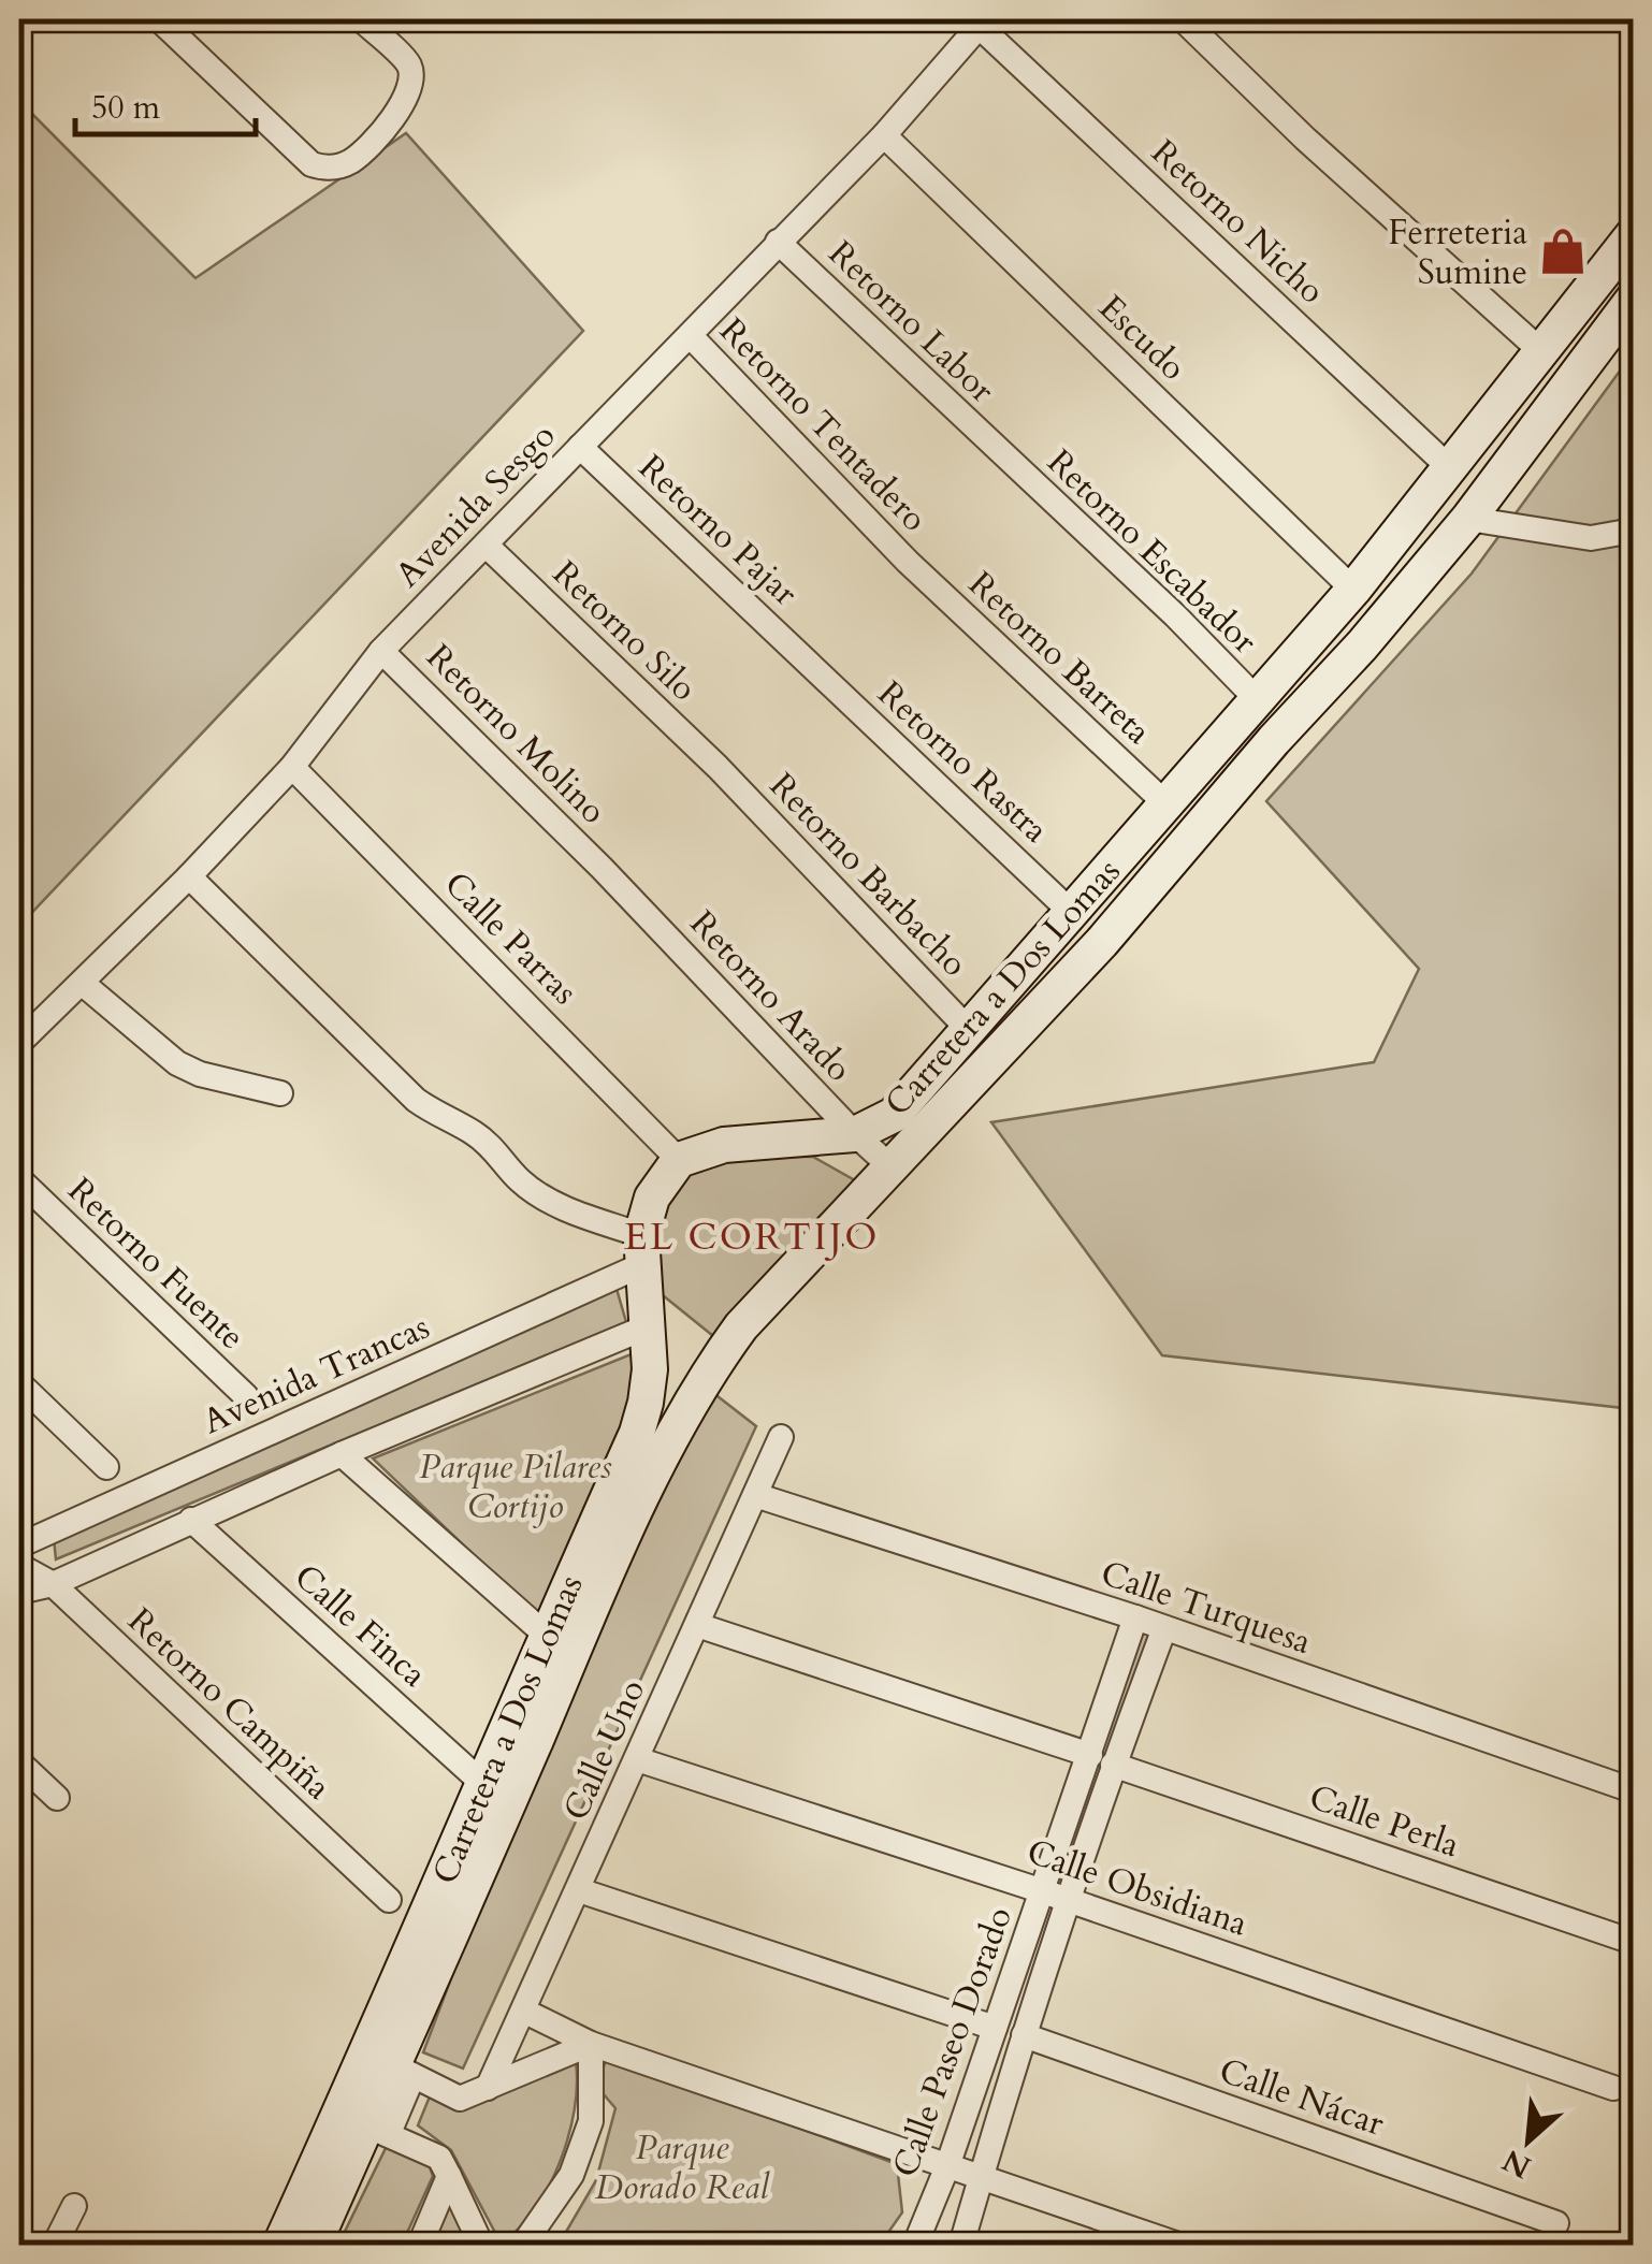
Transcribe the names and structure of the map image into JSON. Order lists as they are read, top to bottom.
{
  "streets": {
    "main road": ["Carretera a Dos Lomas"],
    "street": [
      "Retorno Nicho",
      "Retorno Labor",
      "Escudo",
      "Retorno Tentadero",
      "Avenida Sesgo",
      "Retorno Pajar",
      "Retorno Escabador",
      "Retorno Silo",
      "Retorno Barreta",
      "Retorno Molino",
      "Retorno Rastra",
      "Retorno Barbacho",
      "Calle Parras",
      "Retorno Arado",
      "Retorno Fuente",
      "Avenida Trancas",
      "Calle Turquesa",
      "Calle Finca",
      "Retorno Campiña",
      "Calle Uno",
      "Calle Perla",
      "Calle Obsidiana",
      "Calle Paseo Dorado",
      "Calle Nácar"
    ]
  },
  "crossings": [
    ["Retorno Nicho", "Avenida Sesgo"],
    ["Retorno Nicho", "Carretera a Dos Lomas"],
    ["Retorno Labor", "Avenida Sesgo"],
    ["Retorno Labor", "Retorno Escabador"],
    ["Escudo", "Avenida Sesgo"],
    ["Escudo", "Carretera a Dos Lomas"],
    ["Retorno Tentadero", "Avenida Sesgo"],
    ["Retorno Tentadero", "Retorno Barreta"],
    ["Avenida Sesgo", "Retorno Pajar"],
    ["Avenida Sesgo", "Retorno Silo"],
    ["Avenida Sesgo", "Retorno Molino"],
    ["Avenida Sesgo", "Calle Parras"],
    ["Retorno Pajar", "Retorno Rastra"],
    ["Retorno Escabador", "Carretera a Dos Lomas"],
    ["Retorno Silo", "Retorno Barbacho"],
    ["Retorno Barreta", "Carretera a Dos Lomas"],
    ["Retorno Molino", "Retorno Arado"],
    ["Retorno Rastra", "Carretera a Dos Lomas"],
    ["Retorno Barbacho", "Carretera a Dos Lomas"],
    ["Calle Parras", "Carretera a Dos Lomas"],
    ["Carretera a Dos Lomas", "Retorno Arado"],
    ["Carretera a Dos Lomas", "Avenida Trancas"],
    ["Carretera a Dos Lomas", "Calle Finca"],
    ["Calle Turquesa", "Calle Uno"],
    ["Calle Turquesa", "Calle Paseo Dorado"],
    ["Calle Uno", "Calle Perla"],
    ["Calle Uno", "Calle Obsidiana"],
    ["Calle Perla", "Calle Paseo Dorado"],
    ["Calle Obsidiana", "Calle Paseo Dorado"],
    ["Calle Paseo Dorado", "Calle Nácar"]
  ],
  "districts": ["EL CORTIJO"],
  "parks": ["Parque Pilares Cortijo", "Parque Dorado Real"],
  "places": {
    "shop": ["Ferreteria Sumine"]
  },
  "scale_bar": "50 m",
  "north": "bottom left"
}
